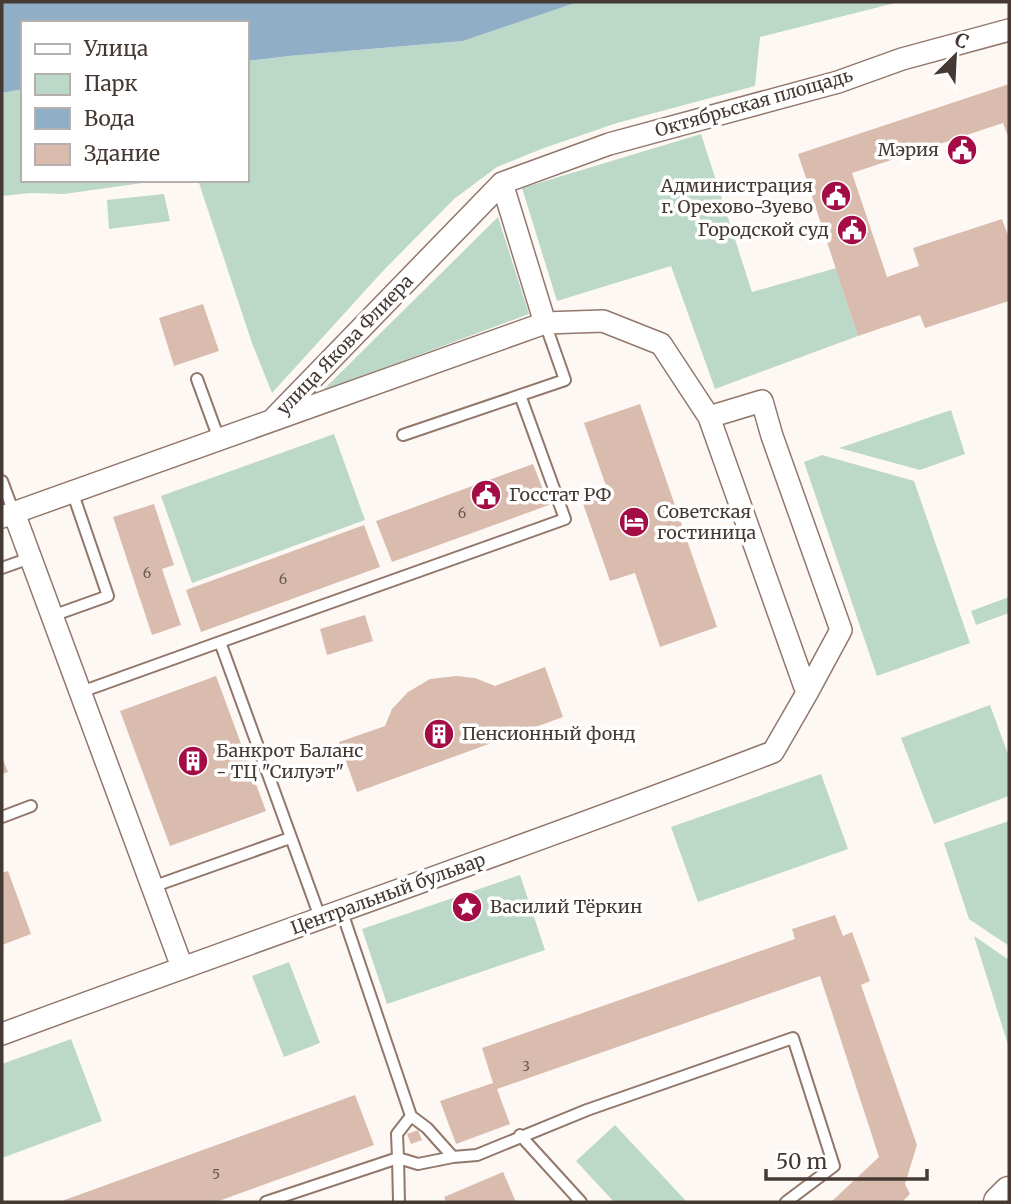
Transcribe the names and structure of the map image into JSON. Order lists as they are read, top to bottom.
{
  "streets": {
    "street": ["Октябрьская площадь", "улица Якова Флиера", "Центральный бульвар"]
  },
  "crossings": [
    ["Октябрьская площадь", "улица Якова Флиера"]
  ],
  "places": {
    "public building": [
      "Мэрия",
      "Администрация г. Орехово-Зуево",
      "Городской суд",
      "Госстат РФ"
    ],
    "hotel": ["Советская гостиница"],
    "building": ["Пенсионный фонд", "Банкрот Баланс - ТЦ \"Силуэт\""],
    "place": ["Василий Тёркин"]
  },
  "house_numbers": [
    "6",
    "6",
    "6",
    "3",
    "5"
  ],
  "legend": [
    "Улица",
    "Парк",
    "Вода",
    "Здание"
  ],
  "scale_bar": "50 m",
  "north": "top right"
}
